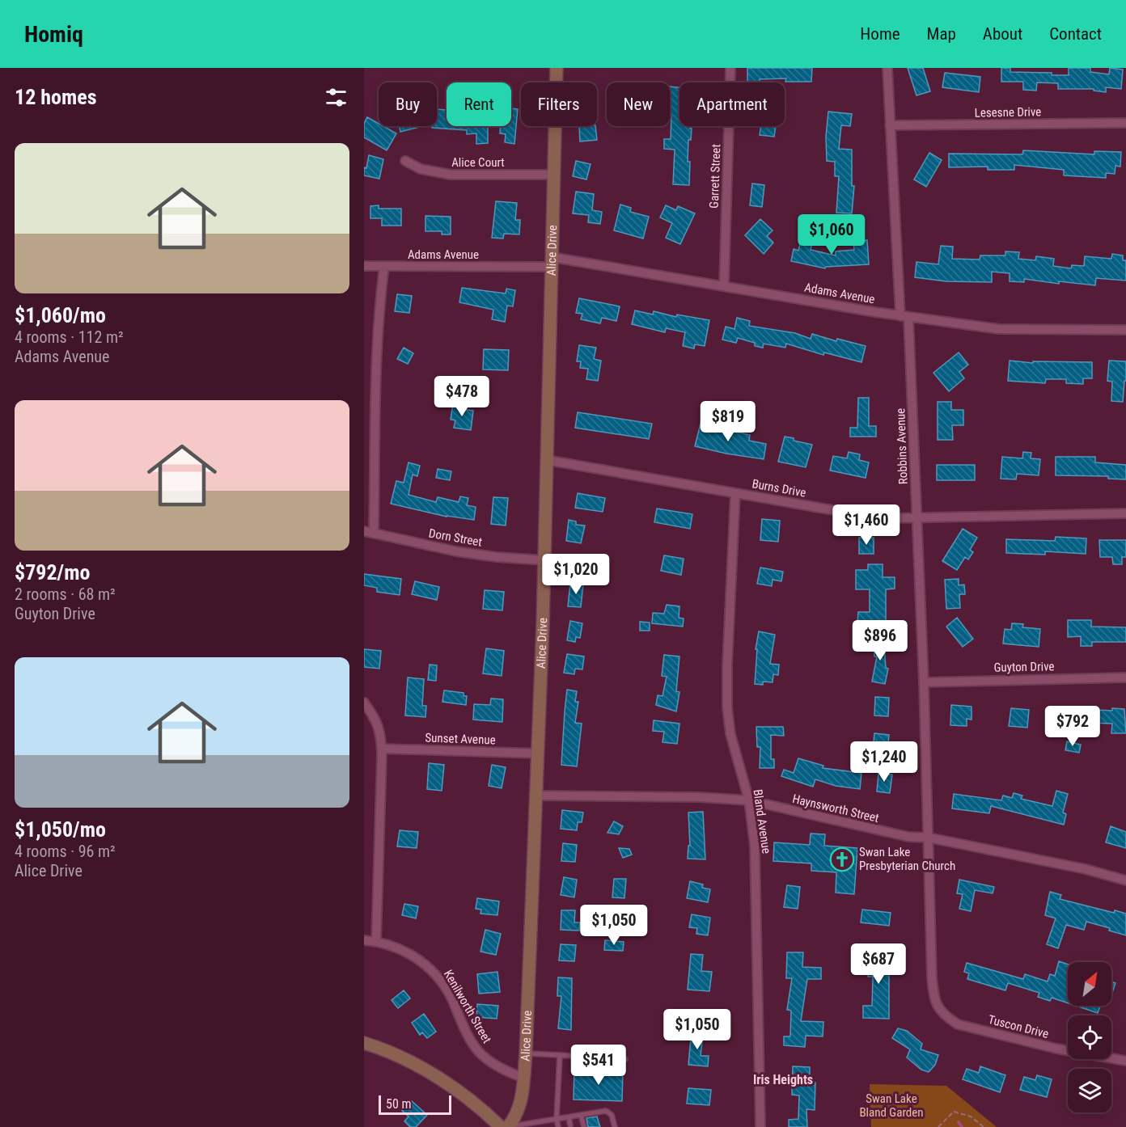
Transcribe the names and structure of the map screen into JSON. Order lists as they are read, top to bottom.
{
  "streets": {
    "main road": ["Alice Drive"],
    "street": [
      "Lesesne Drive",
      "Alice Court",
      "Garrett Street",
      "Adams Avenue",
      "Robbins Avenue",
      "Burns Drive",
      "Dorn Street",
      "Guyton Drive",
      "Sunset Avenue",
      "Haynsworth Street",
      "Bland Avenue",
      "Kenilworth Street",
      "Tuscon Drive"
    ]
  },
  "crossings": [
    ["Lesesne Drive", "Robbins Avenue"],
    ["Alice Court", "Alice Drive"],
    ["Garrett Street", "Adams Avenue"],
    ["Alice Drive", "Adams Avenue"],
    ["Alice Drive", "Burns Drive"],
    ["Alice Drive", "Dorn Street"],
    ["Alice Drive", "Sunset Avenue"],
    ["Alice Drive", "Haynsworth Street"],
    ["Alice Drive", "Kenilworth Street"],
    ["Adams Avenue", "Robbins Avenue"],
    ["Robbins Avenue", "Burns Drive"],
    ["Robbins Avenue", "Guyton Drive"],
    ["Robbins Avenue", "Haynsworth Street"],
    ["Robbins Avenue", "Tuscon Drive"],
    ["Burns Drive", "Bland Avenue"],
    ["Haynsworth Street", "Bland Avenue"]
  ],
  "districts": ["Iris Heights"],
  "parks": ["Swan Lake Bland Garden"],
  "places": {
    "church": ["Swan Lake Presbyterian Church"]
  },
  "scale_bar": "50 m",
  "north": "top right",
  "page": {
    "header": "Homiq",
    "nav": [
      "Home",
      "Map",
      "About",
      "Contact"
    ],
    "heading": "12 homes",
    "chip": [
      "Buy",
      "Rent",
      "Filters",
      "New",
      "Apartment"
    ],
    "list": [
      {
        "name": "$1,060/mo",
        "note": "4 rooms · 112 m² · Adams Avenue"
      },
      {
        "name": "$792/mo",
        "note": "2 rooms · 68 m² · Guyton Drive"
      },
      {
        "name": "$1,050/mo",
        "note": "4 rooms · 96 m² · Alice Drive"
      }
    ],
    "price": [
      "$1,060",
      "$478",
      "$819",
      "$1,460",
      "$1,020",
      "$896",
      "$792",
      "$1,240",
      "$1,050",
      "$687",
      "$1,050",
      "$541"
    ],
    "scale": "50 m"
  }
}
